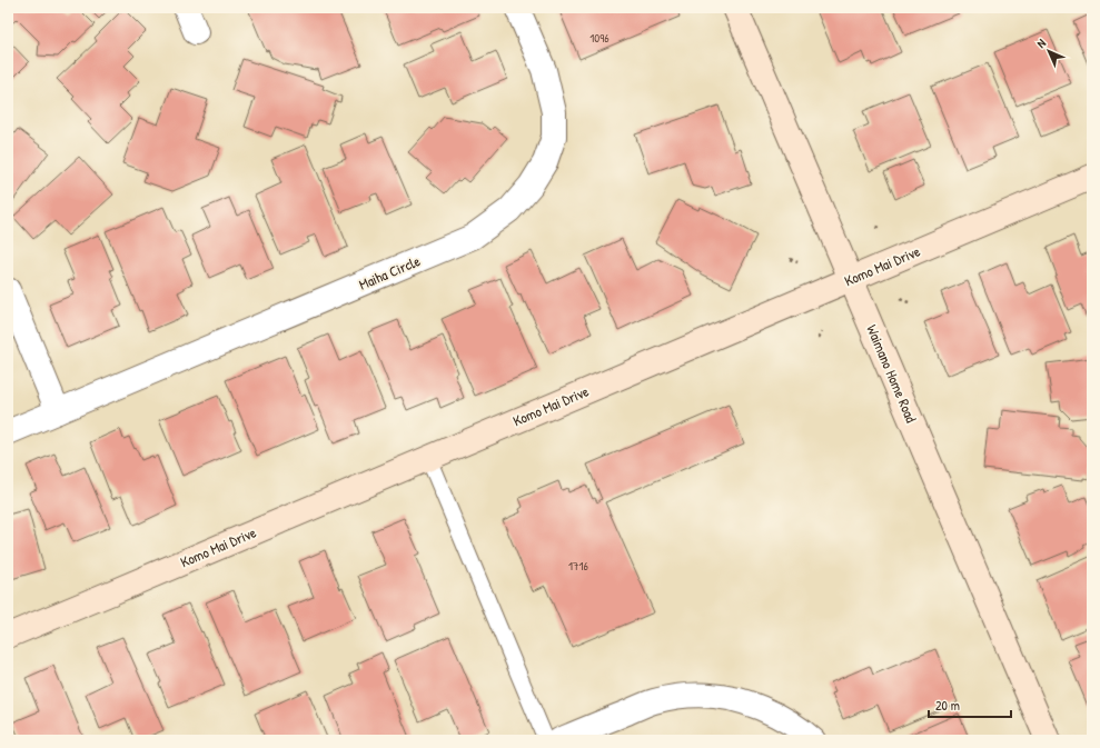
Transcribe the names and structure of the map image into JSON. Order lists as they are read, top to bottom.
{
  "streets": {
    "main road": ["Komo Mai Drive", "Waimano Home Road"],
    "street": ["Maiha Circle"]
  },
  "crossings": [
    ["Komo Mai Drive", "Waimano Home Road"]
  ],
  "house_numbers": ["1096", "1716"],
  "scale_bar": "20 m",
  "north": "top left"
}
